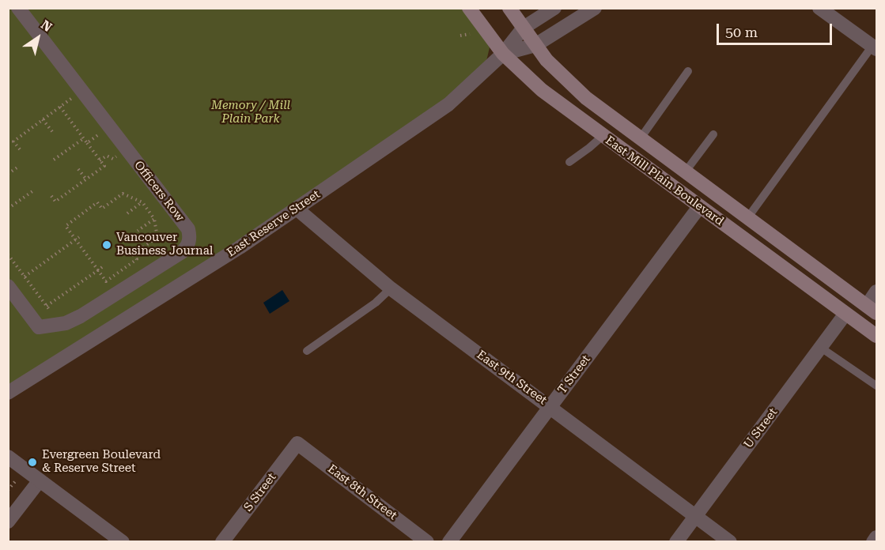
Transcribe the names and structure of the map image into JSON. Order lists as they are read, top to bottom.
{
  "streets": {
    "main road": ["East Mill Plain Boulevard"],
    "street": [
      "Officers Row",
      "East Reserve Street",
      "T Street",
      "East 9th Street",
      "U Street",
      "S Street",
      "East 8th Street"
    ]
  },
  "crossings": [
    ["East Mill Plain Boulevard", "East Reserve Street"],
    ["East Mill Plain Boulevard", "T Street"],
    ["East Mill Plain Boulevard", "U Street"],
    ["East Reserve Street", "East 9th Street"],
    ["T Street", "East 9th Street"],
    ["East 9th Street", "U Street"],
    ["S Street", "East 8th Street"]
  ],
  "parks": ["Memory / Mill Plain Park"],
  "places": ["Vancouver Business Journal", "Evergreen Boulevard & Reserve Street"],
  "scale_bar": "50 m",
  "north": "top right"
}
